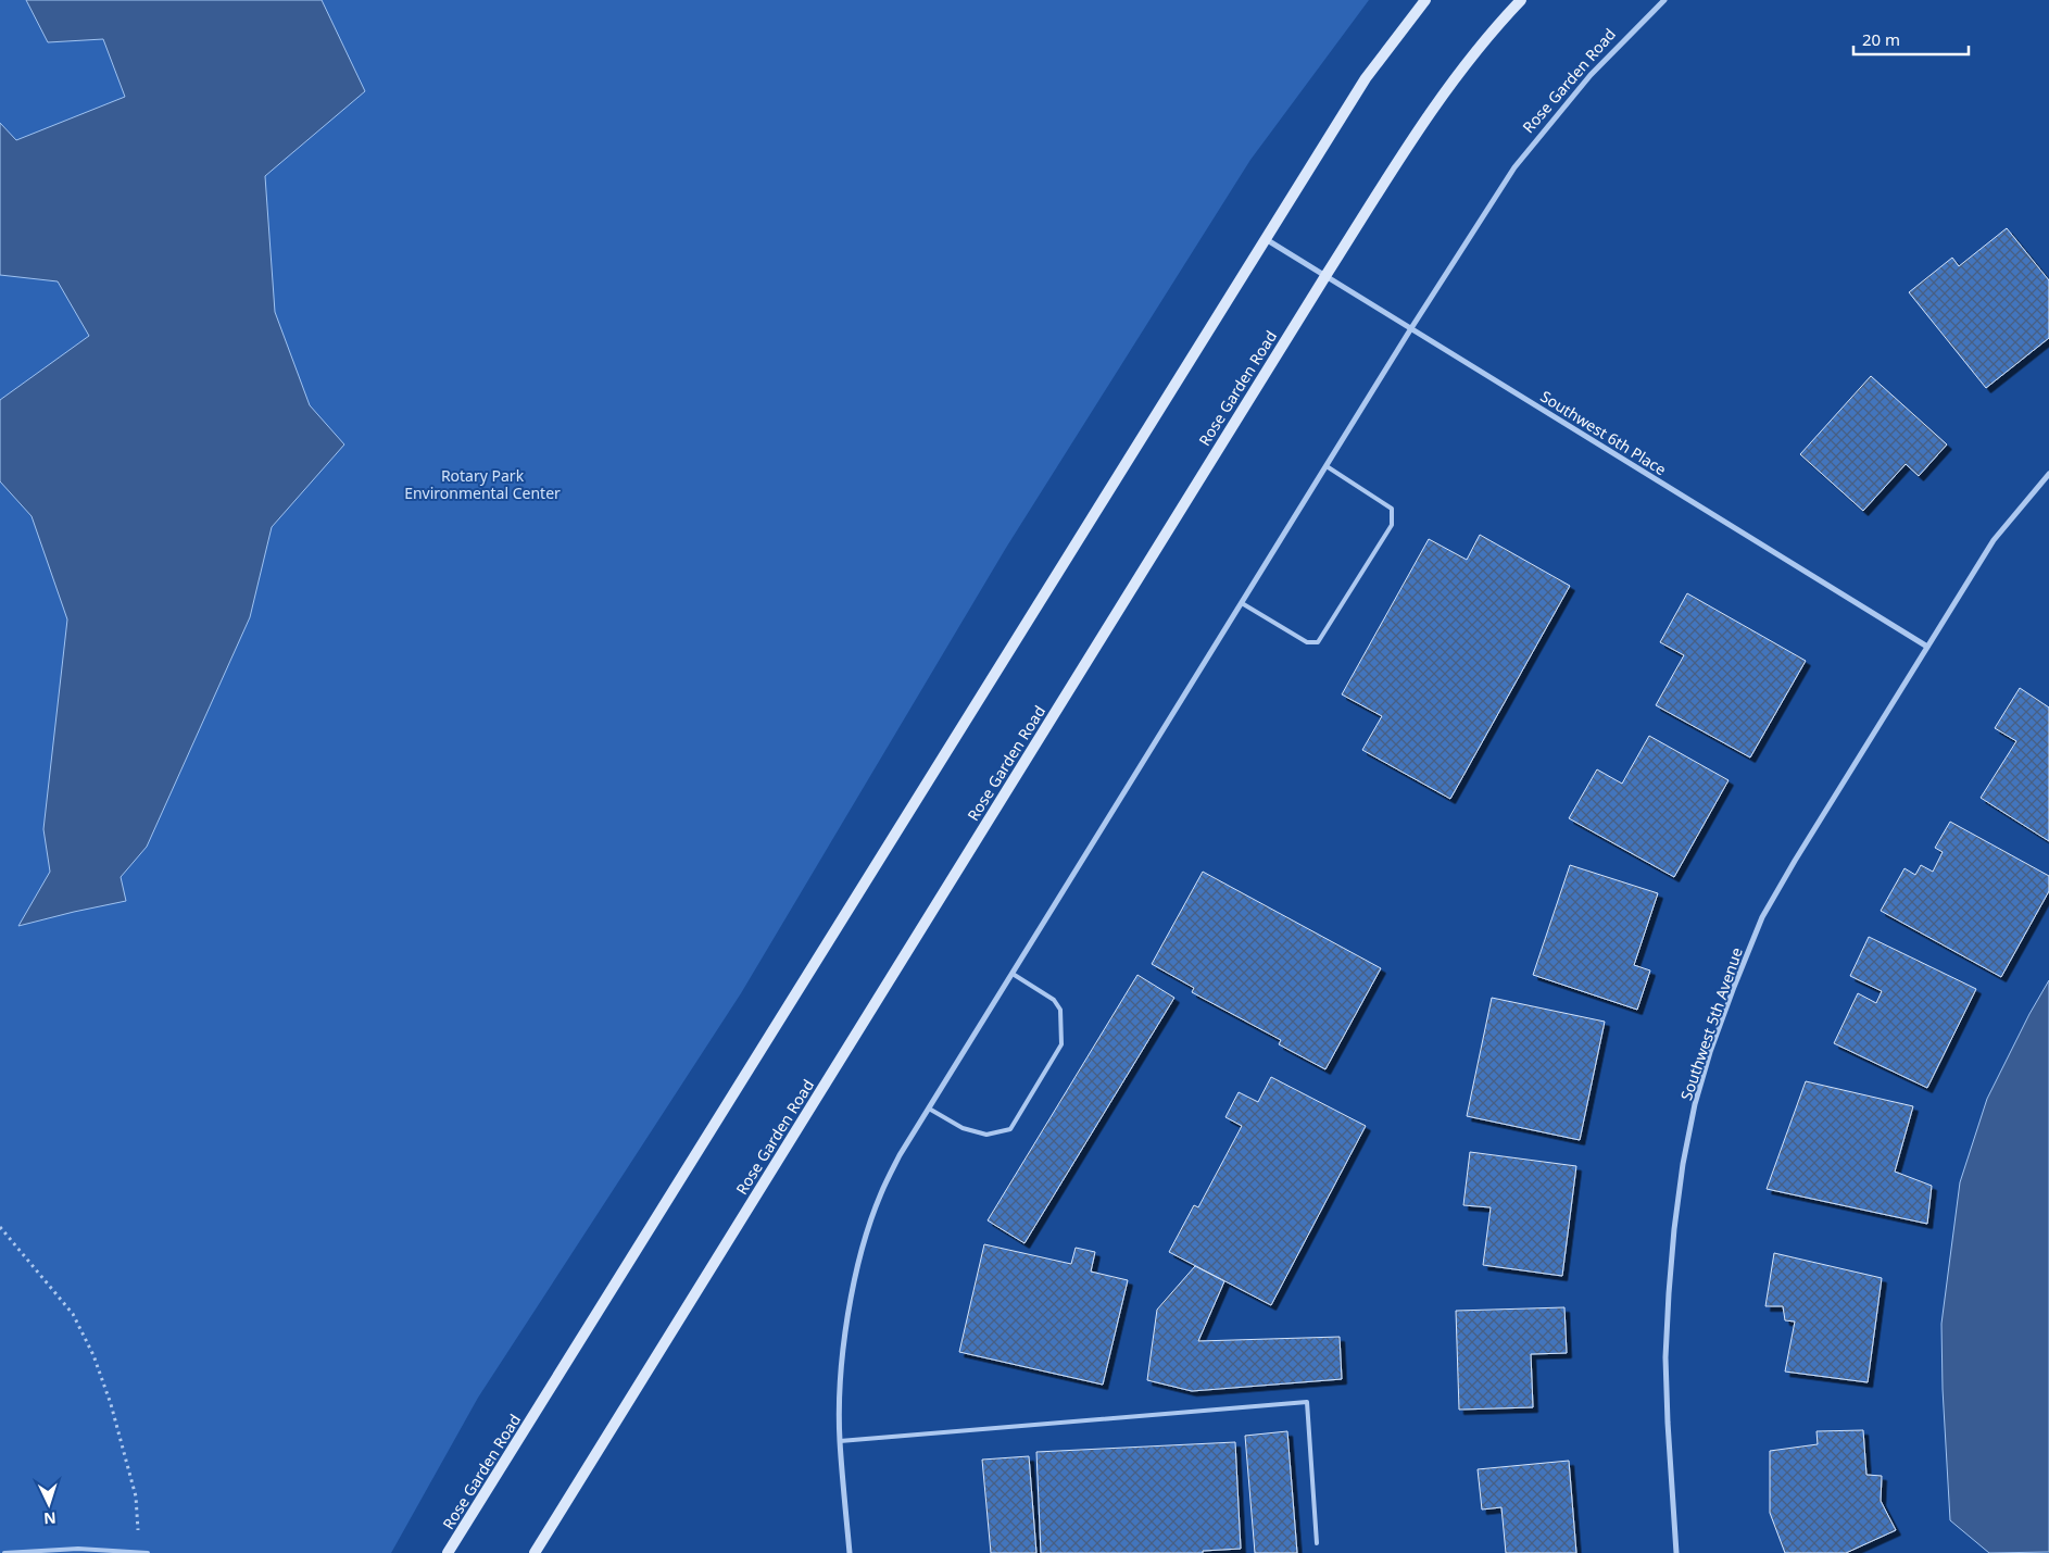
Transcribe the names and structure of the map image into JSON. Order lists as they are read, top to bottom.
{
  "streets": {
    "street": ["Rose Garden Road", "Southwest 6th Place", "Southwest 5th Avenue"]
  },
  "crossings": [
    ["Rose Garden Road", "Southwest 6th Place"],
    ["Southwest 6th Place", "Southwest 5th Avenue"]
  ],
  "parks": ["Rotary Park Environmental Center"],
  "scale_bar": "20 m",
  "north": "bottom"
}
